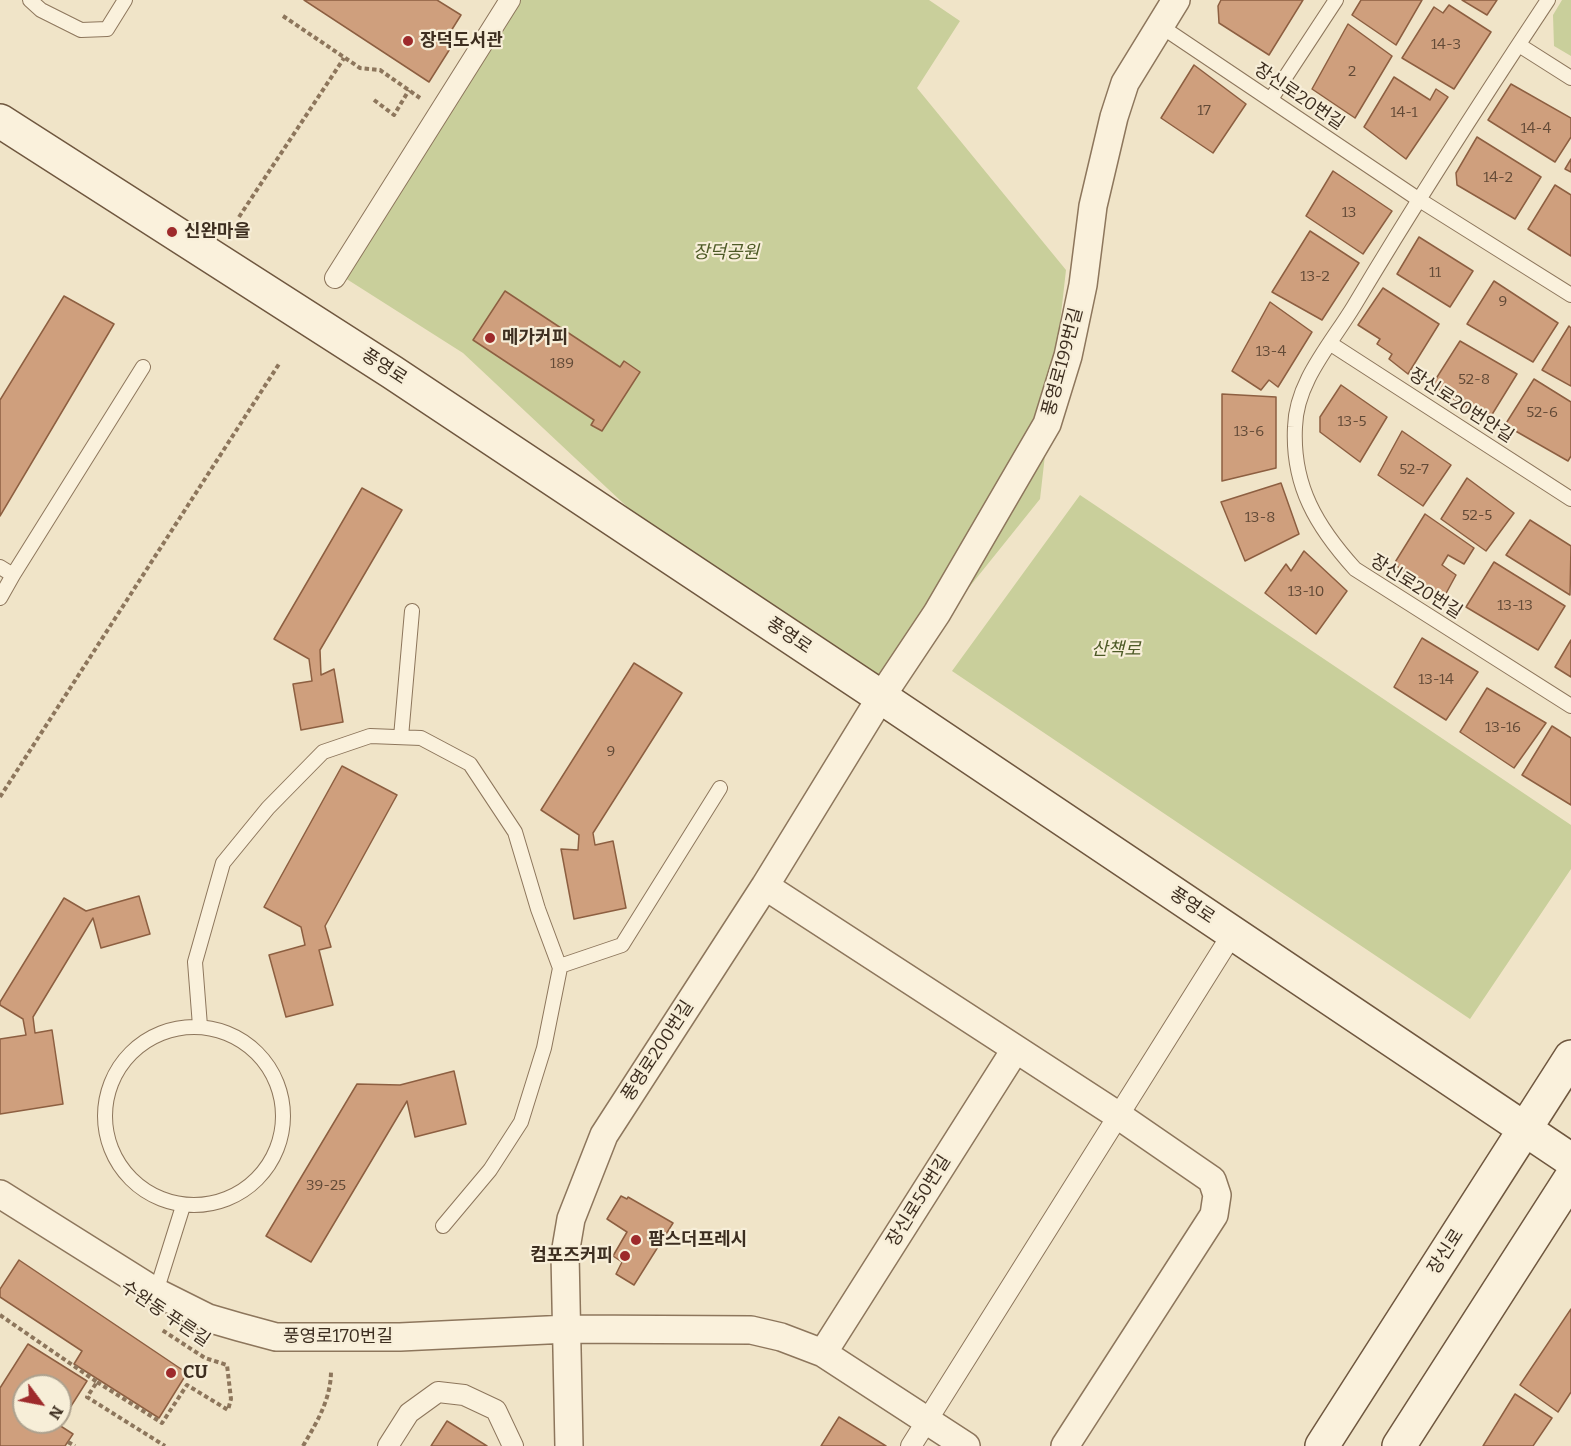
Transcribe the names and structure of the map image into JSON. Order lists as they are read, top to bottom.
{
  "streets": {
    "main road": ["풍영로", "장신로"],
    "street": [
      "풍영로199번길",
      "풍영로200번길",
      "장신로50번길",
      "풍영로170번길"
    ],
    "lane": ["장신로20번길", "장신로20번안길"],
    "path": ["수완동 푸른길"]
  },
  "crossings": [
    ["장신로20번길", "풍영로199번길"],
    ["장신로20번길", "장신로20번안길"],
    ["풍영로199번길", "풍영로"],
    ["풍영로199번길", "풍영로200번길"],
    ["풍영로", "풍영로200번길"],
    ["풍영로", "장신로"],
    ["풍영로200번길", "풍영로170번길"]
  ],
  "parks": ["장덕공원", "산책로"],
  "places": [
    "장덕도서관",
    "신완마을",
    "메가커피",
    "팜스더프레시",
    "컴포즈커피",
    "CU"
  ],
  "house_numbers": [
    "14-3",
    "2",
    "17",
    "14-1",
    "14-4",
    "14-2",
    "13",
    "11",
    "13-2",
    "9",
    "13-4",
    "189",
    "52-8",
    "52-6",
    "13-5",
    "13-6",
    "52-7",
    "52-5",
    "13-8",
    "13-10",
    "13-13",
    "13-14",
    "13-16",
    "9",
    "39-25"
  ],
  "north": "bottom right"
}
